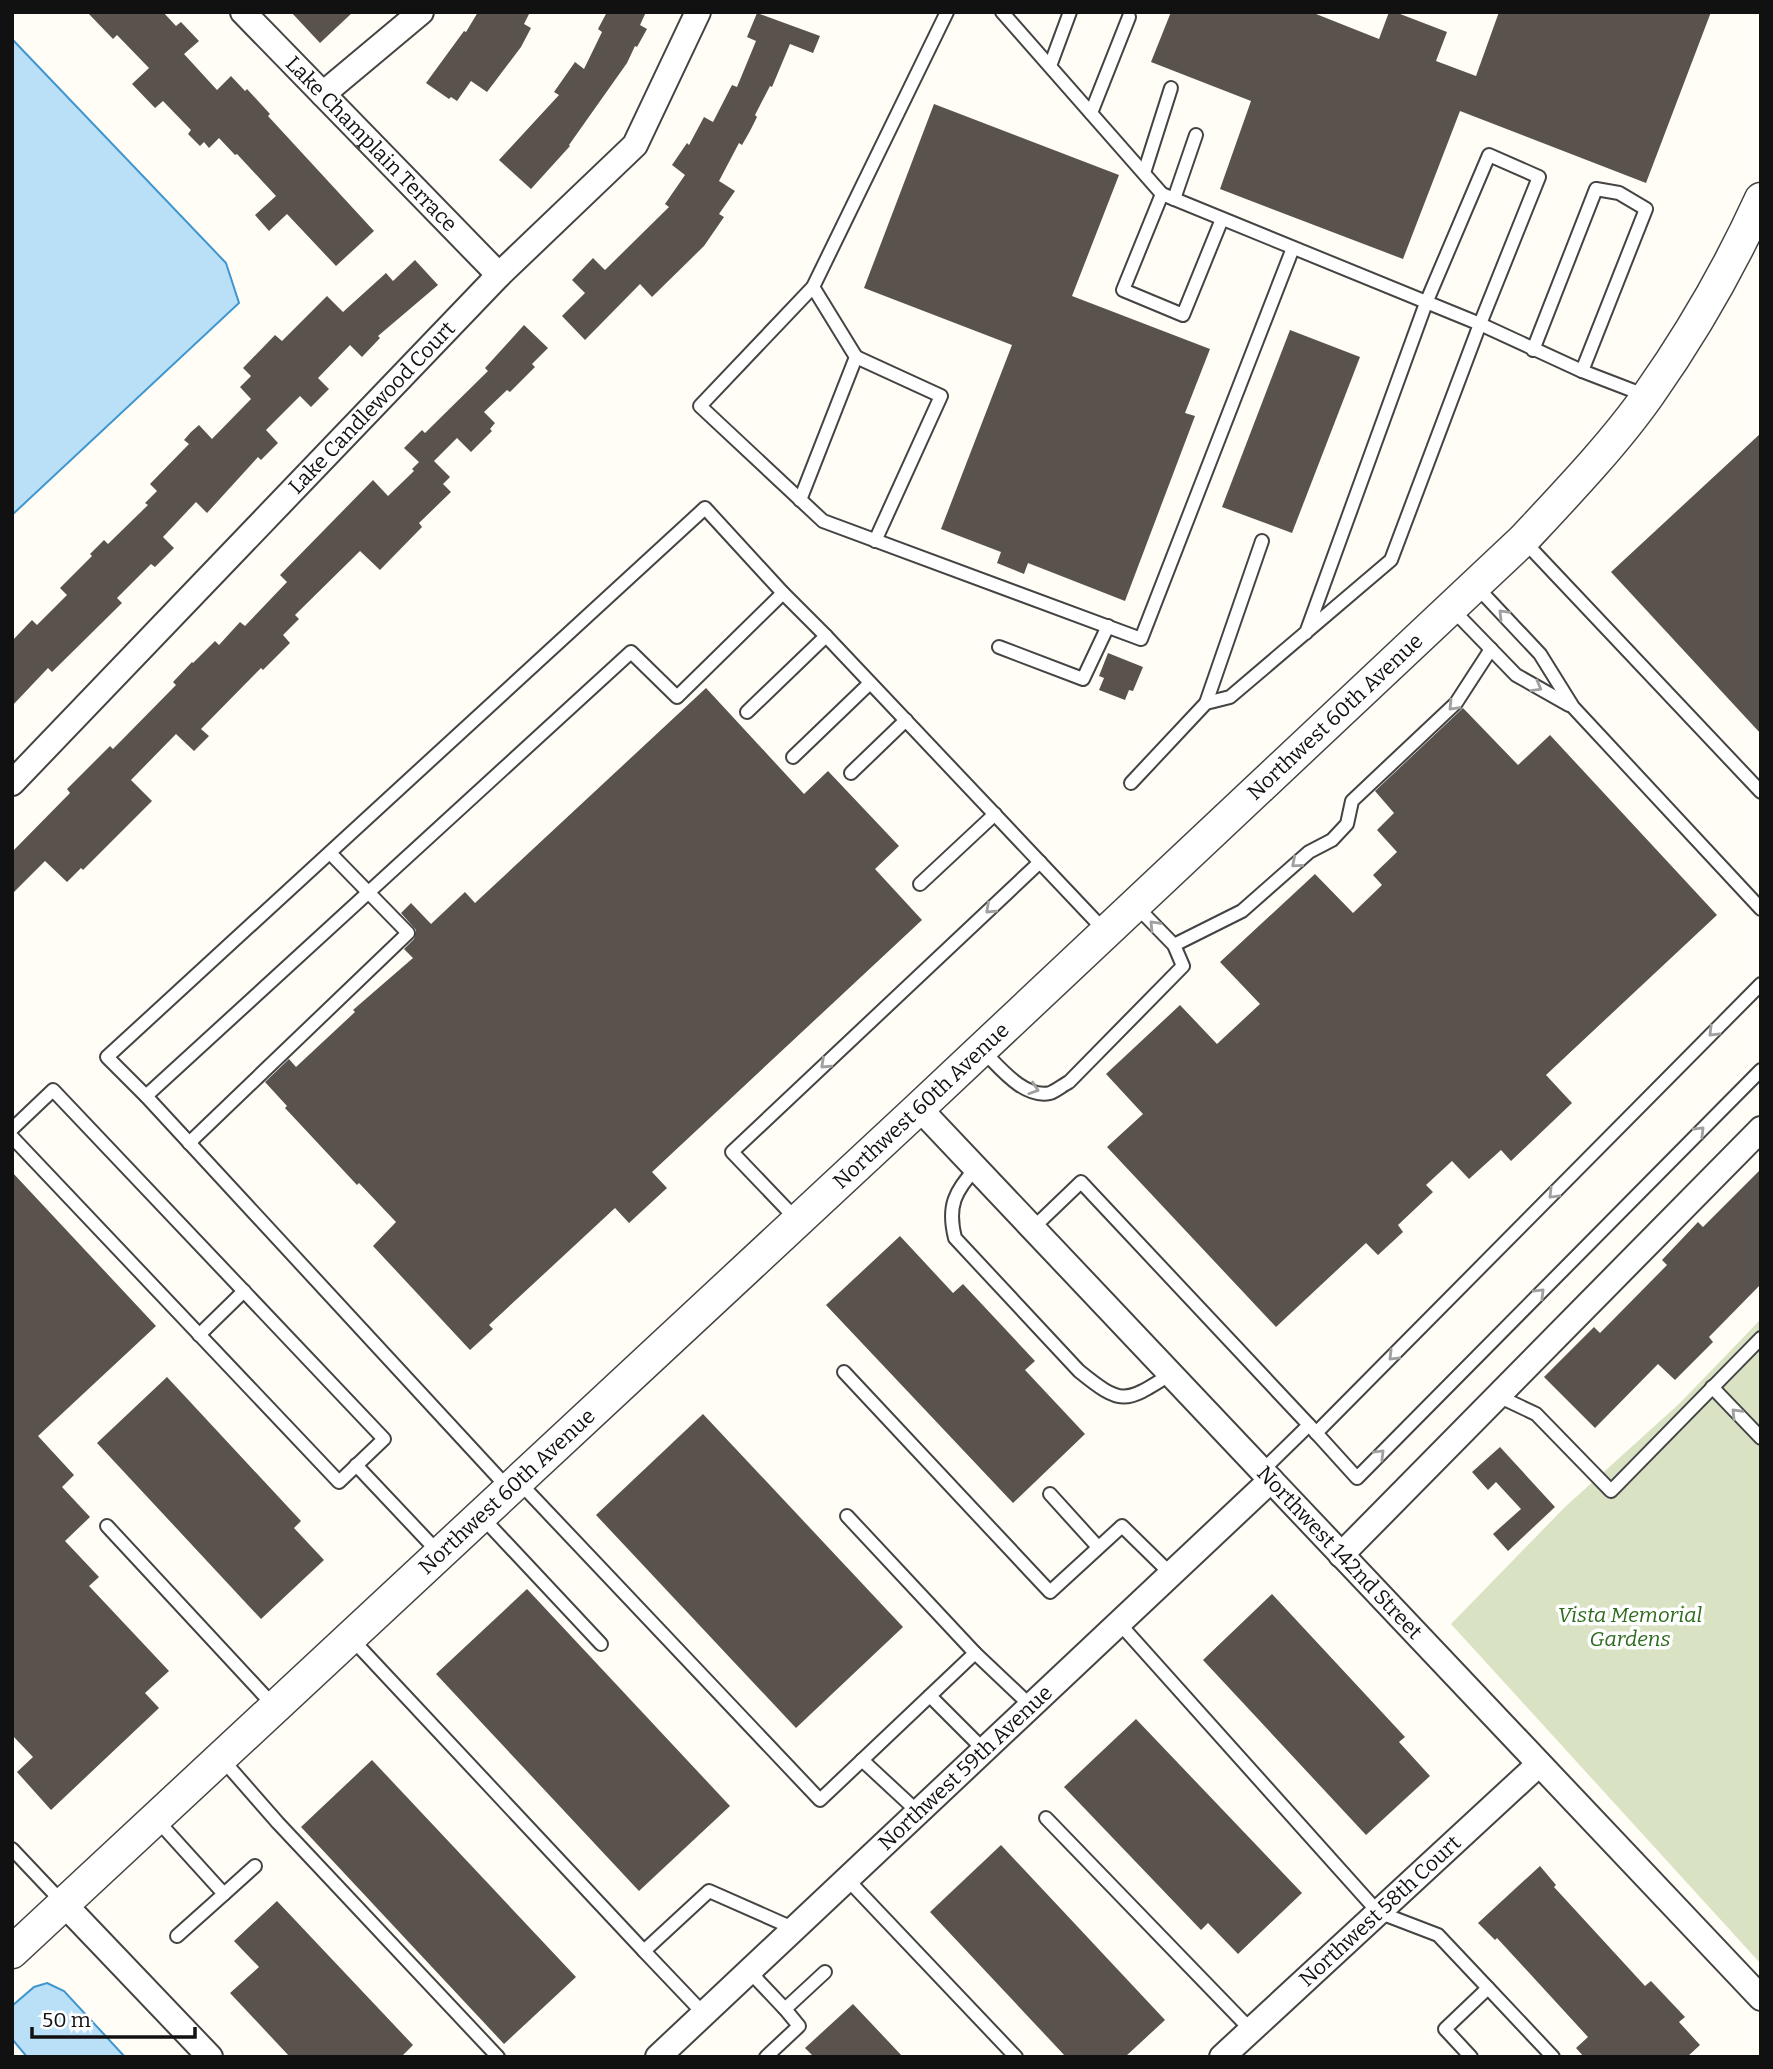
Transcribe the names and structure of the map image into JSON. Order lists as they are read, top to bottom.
{
  "streets": {
    "street": [
      "Lake Champlain Terrace",
      "Lake Candlewood Court",
      "Northwest 60th Avenue",
      "Northwest 142nd Street",
      "Northwest 59th Avenue",
      "Northwest 58th Court"
    ]
  },
  "crossings": [
    ["Lake Champlain Terrace", "Lake Candlewood Court"],
    ["Northwest 60th Avenue", "Northwest 142nd Street"],
    ["Northwest 142nd Street", "Northwest 59th Avenue"],
    ["Northwest 142nd Street", "Northwest 58th Court"]
  ],
  "parks": ["Vista Memorial Gardens"],
  "scale_bar": "50 m"
}
